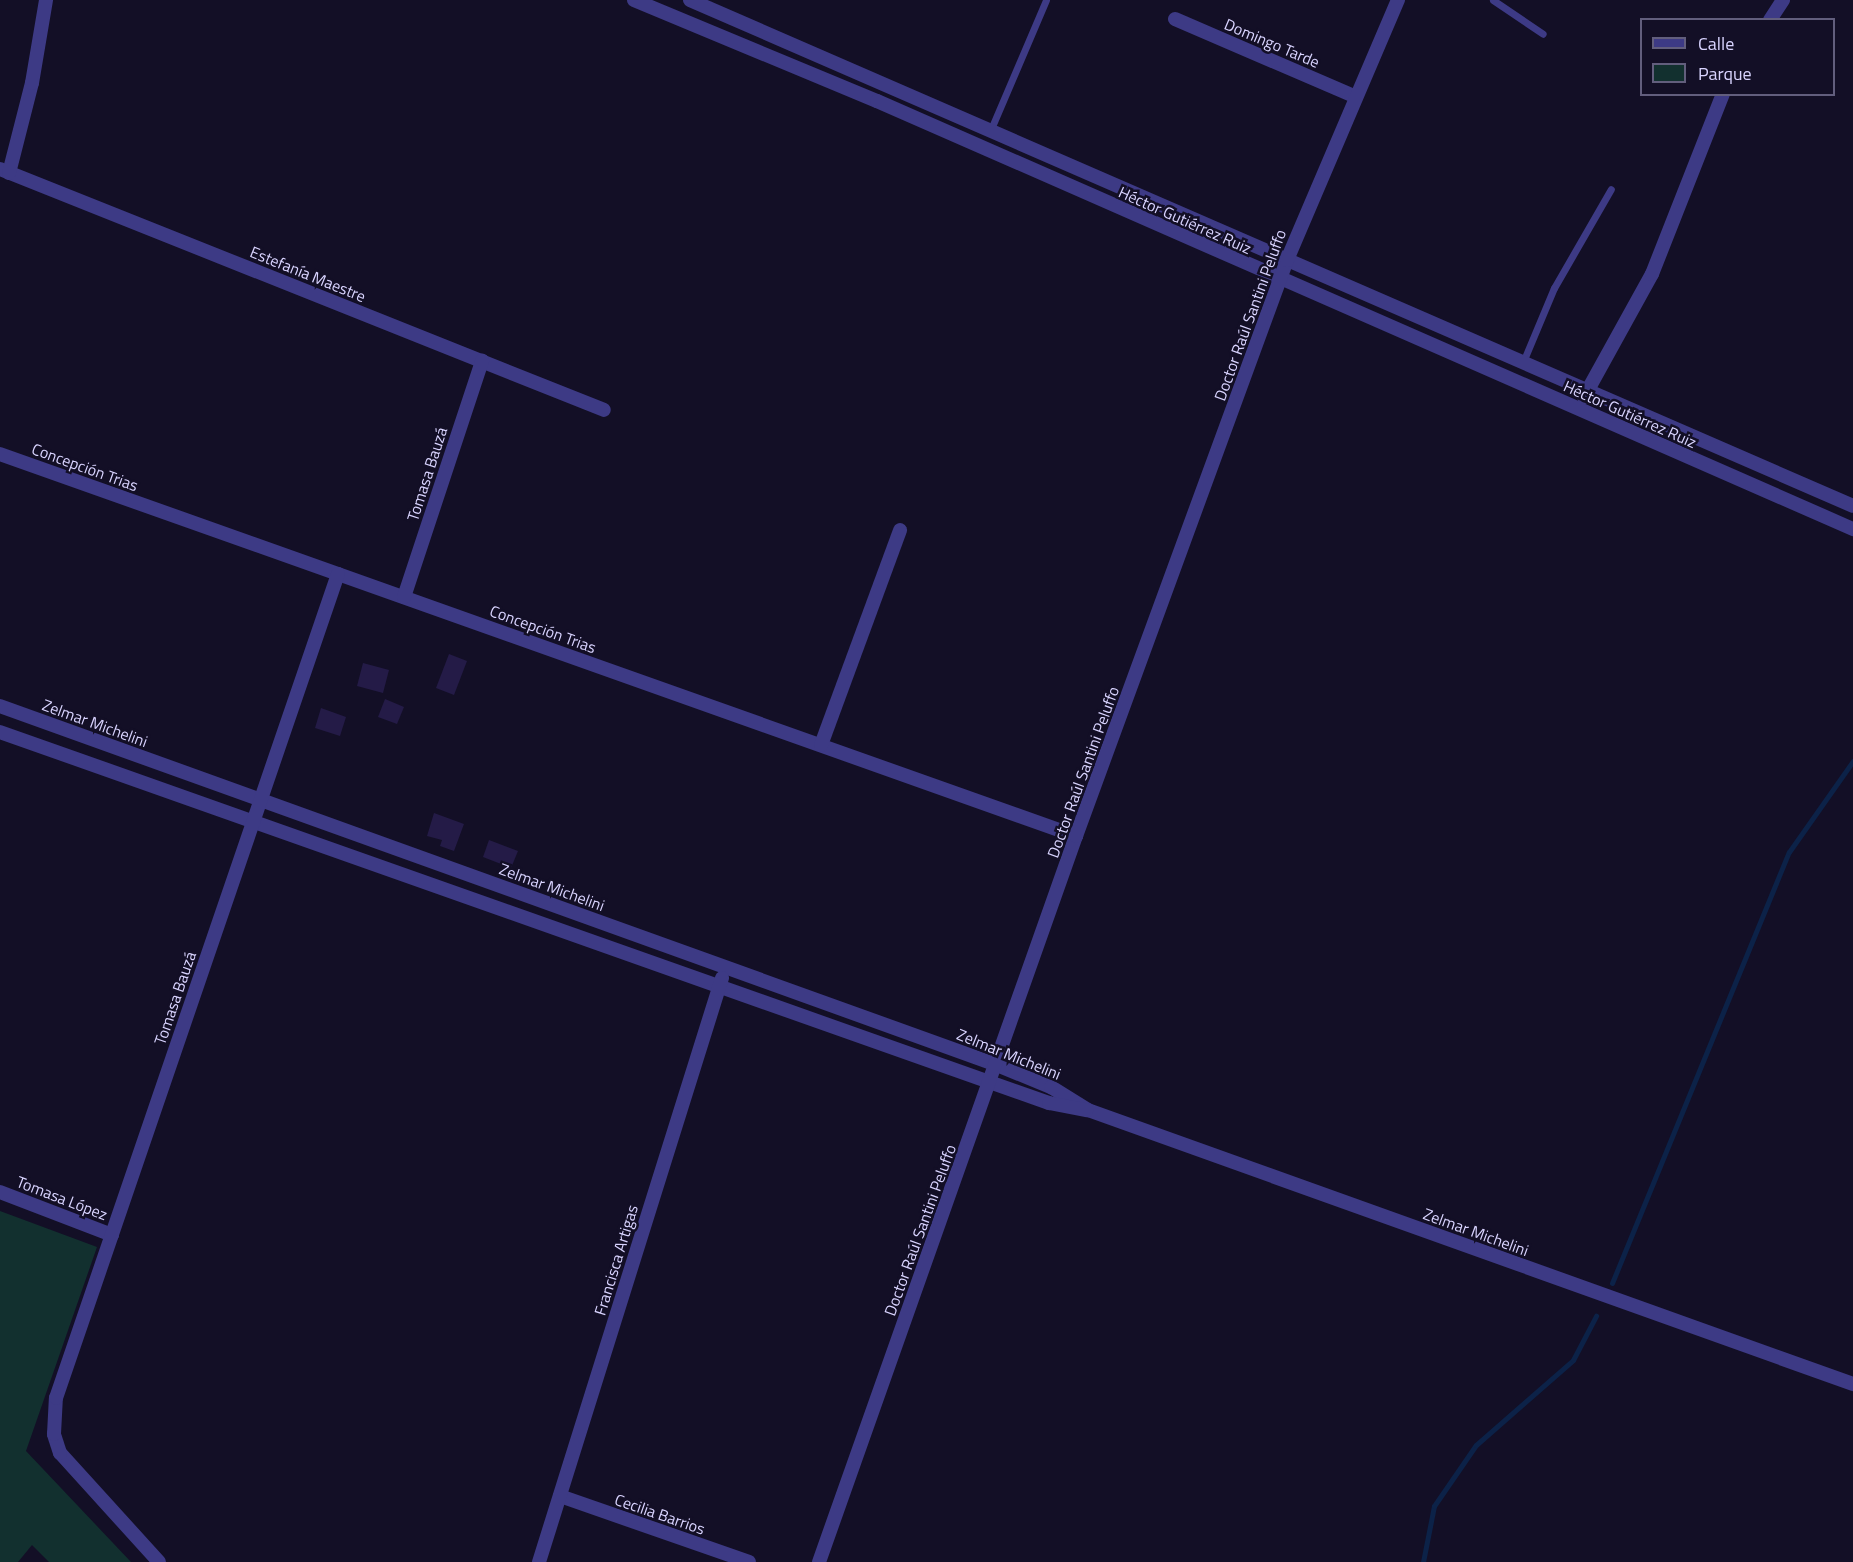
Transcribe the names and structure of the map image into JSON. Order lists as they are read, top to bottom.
{
  "streets": {
    "street": [
      "Domingo Tarde",
      "Héctor Gutiérrez Ruiz",
      "Estefanía Maestre",
      "Doctor Raúl Santini Peluffo",
      "Concepción Trias",
      "Tomasa Bauzá",
      "Zelmar Michelini",
      "Tomasa López",
      "Francisca Artigas",
      "Cecilia Barrios"
    ]
  },
  "crossings": [
    ["Domingo Tarde", "Doctor Raúl Santini Peluffo"],
    ["Héctor Gutiérrez Ruiz", "Doctor Raúl Santini Peluffo"],
    ["Estefanía Maestre", "Tomasa Bauzá"],
    ["Doctor Raúl Santini Peluffo", "Concepción Trias"],
    ["Doctor Raúl Santini Peluffo", "Zelmar Michelini"],
    ["Concepción Trias", "Tomasa Bauzá"],
    ["Tomasa Bauzá", "Zelmar Michelini"],
    ["Tomasa Bauzá", "Tomasa López"],
    ["Zelmar Michelini", "Francisca Artigas"],
    ["Francisca Artigas", "Cecilia Barrios"]
  ],
  "legend": ["Calle", "Parque"]
}
